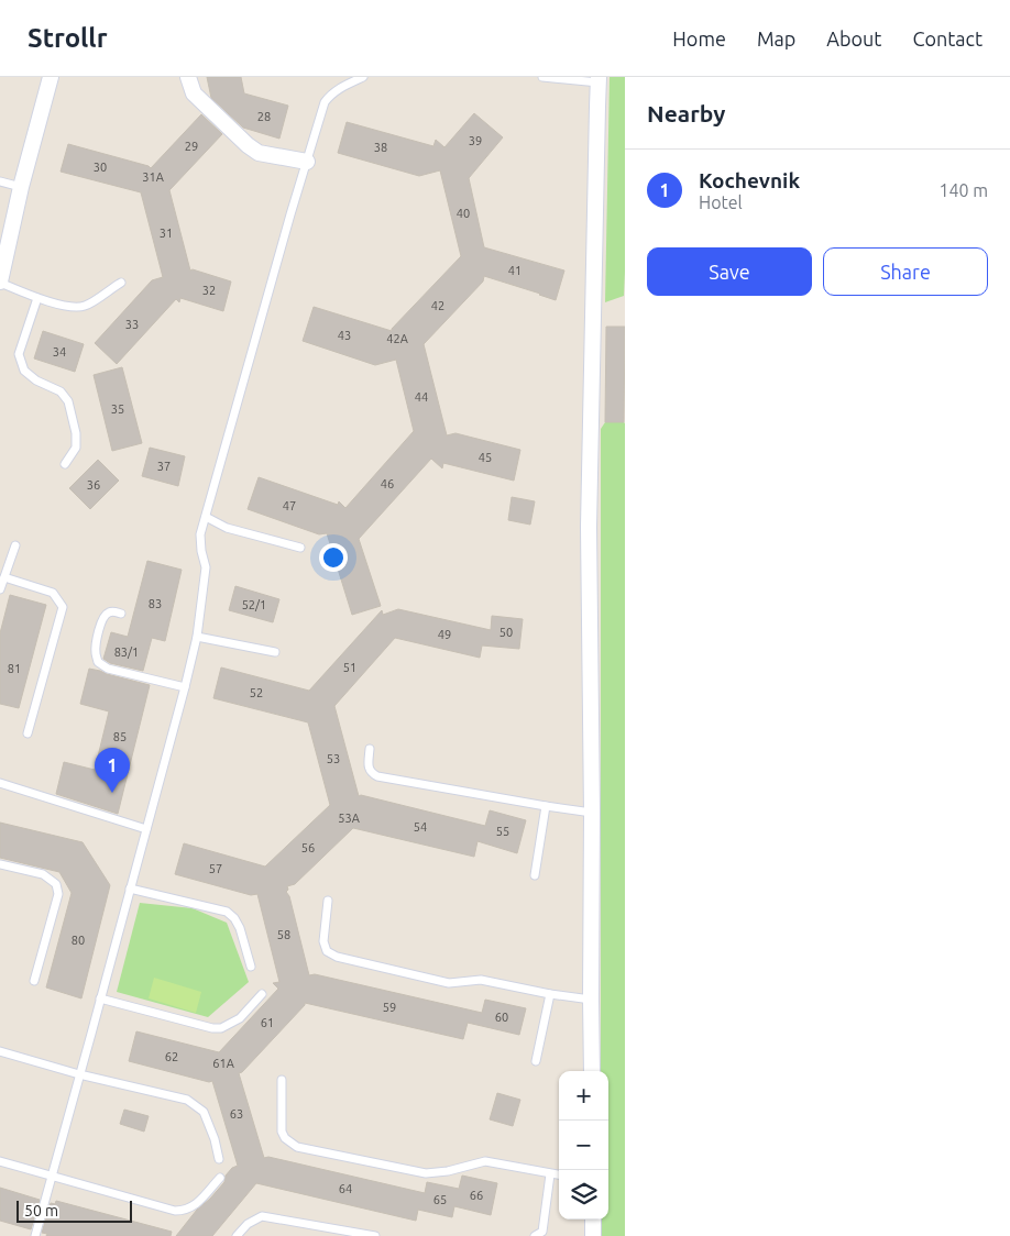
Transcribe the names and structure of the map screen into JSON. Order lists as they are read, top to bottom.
{
  "house_numbers": [
    "28",
    "39",
    "29",
    "38",
    "30",
    "31А",
    "40",
    "31",
    "41",
    "32",
    "42",
    "33",
    "43",
    "42А",
    "34",
    "44",
    "35",
    "45",
    "37",
    "46",
    "36",
    "47",
    "83",
    "52/1",
    "50",
    "49",
    "83/1",
    "51",
    "81",
    "52",
    "85",
    "53",
    "53А",
    "54",
    "55",
    "56",
    "57",
    "58",
    "80",
    "59",
    "60",
    "61",
    "62",
    "61А",
    "63",
    "64",
    "66",
    "65"
  ],
  "scale_bar": "50 m",
  "page": {
    "header": "Strollr",
    "nav": [
      "Home",
      "Map",
      "About",
      "Contact"
    ],
    "heading": "Nearby",
    "list": [
      {
        "mark": "1",
        "name": "Kochevnik",
        "note": "Hotel",
        "value": "140 m"
      }
    ],
    "buttons": ["Save", "Share"],
    "pins": "1",
    "map_buttons": ["+", "−"],
    "scale": "50 m"
  }
}
